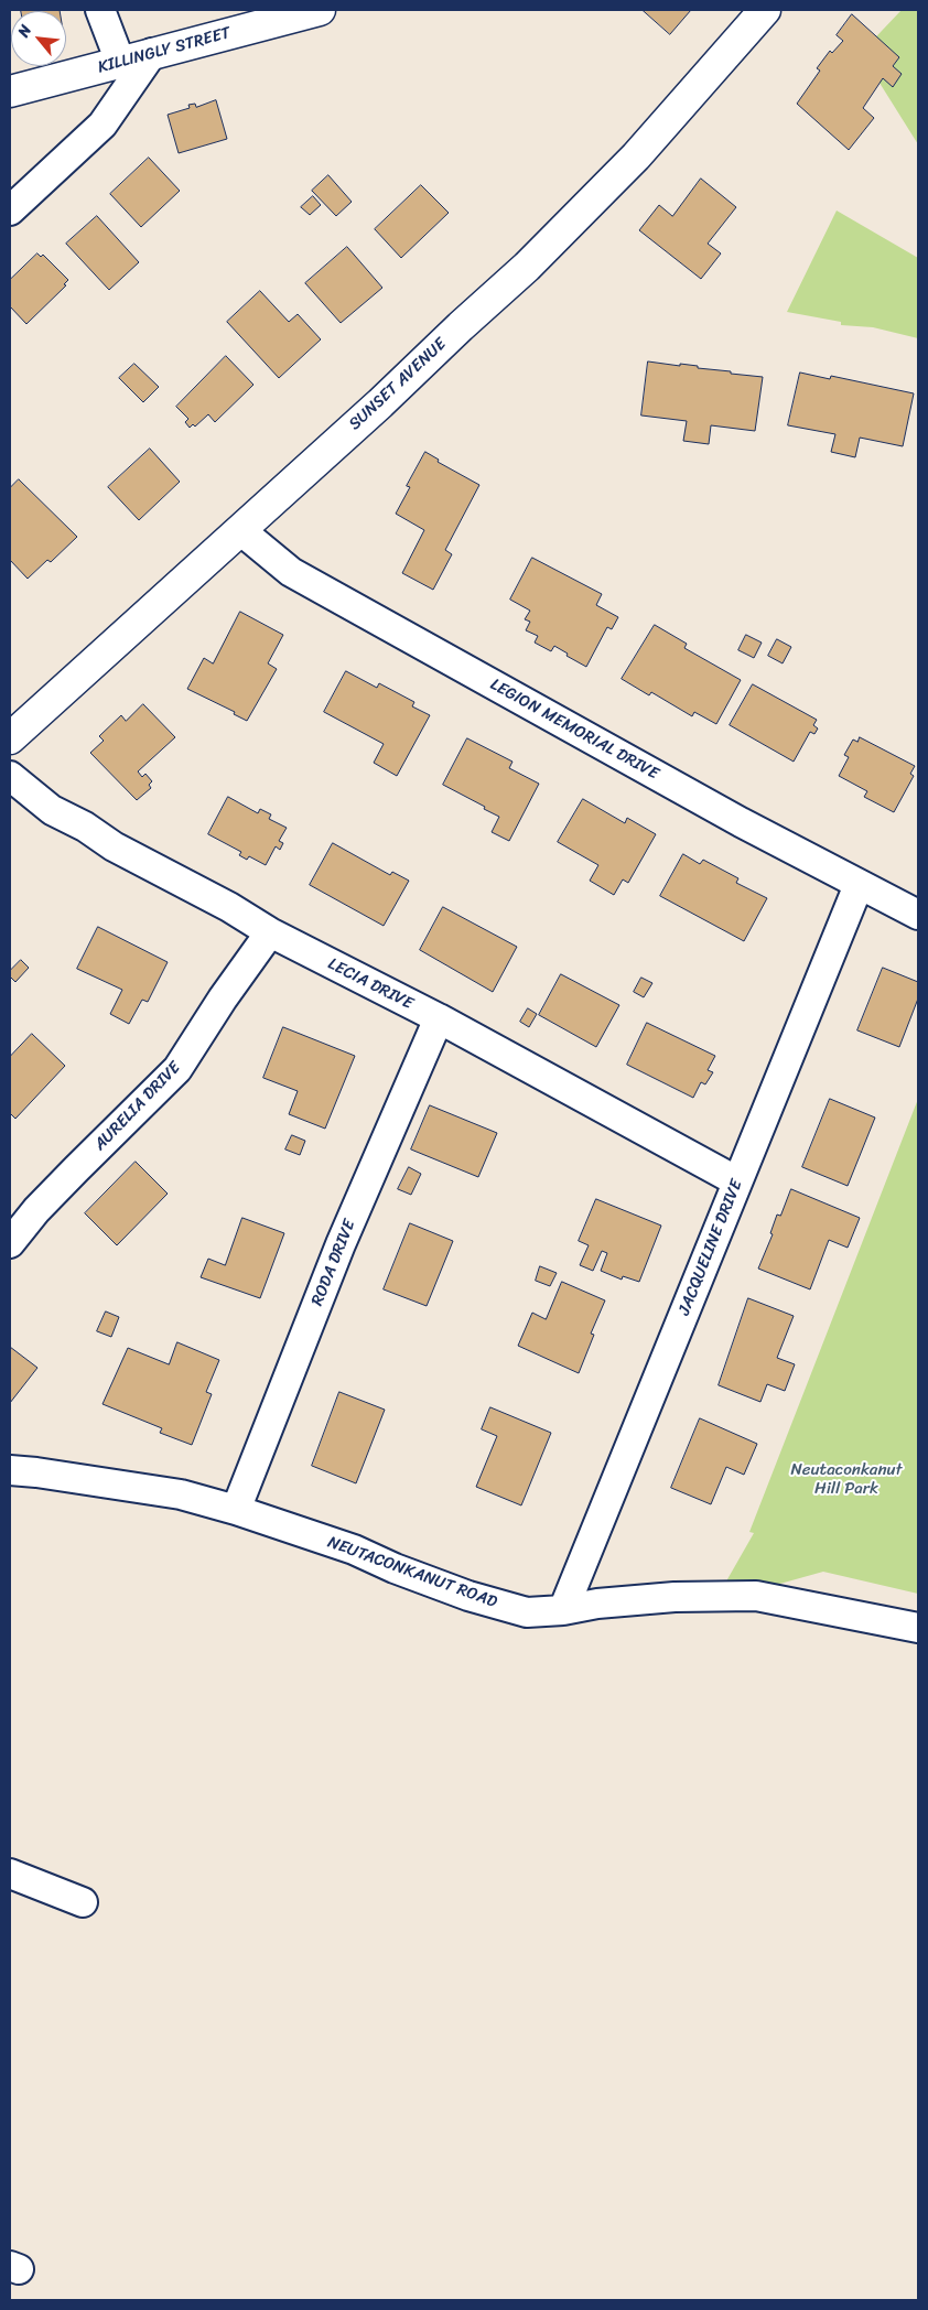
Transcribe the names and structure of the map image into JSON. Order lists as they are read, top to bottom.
{
  "streets": {
    "main road": ["KILLINGLY STREET", "SUNSET AVENUE"],
    "street": [
      "LEGION MEMORIAL DRIVE",
      "LECIA DRIVE",
      "AURELIA DRIVE",
      "JACQUELINE DRIVE",
      "RODA DRIVE",
      "NEUTACONKANUT ROAD"
    ]
  },
  "crossings": [
    ["SUNSET AVENUE", "LEGION MEMORIAL DRIVE"],
    ["LEGION MEMORIAL DRIVE", "JACQUELINE DRIVE"],
    ["LECIA DRIVE", "AURELIA DRIVE"],
    ["LECIA DRIVE", "JACQUELINE DRIVE"],
    ["LECIA DRIVE", "RODA DRIVE"],
    ["JACQUELINE DRIVE", "NEUTACONKANUT ROAD"],
    ["RODA DRIVE", "NEUTACONKANUT ROAD"]
  ],
  "parks": ["Neutaconkanut Hill Park"],
  "north": "top left"
}
